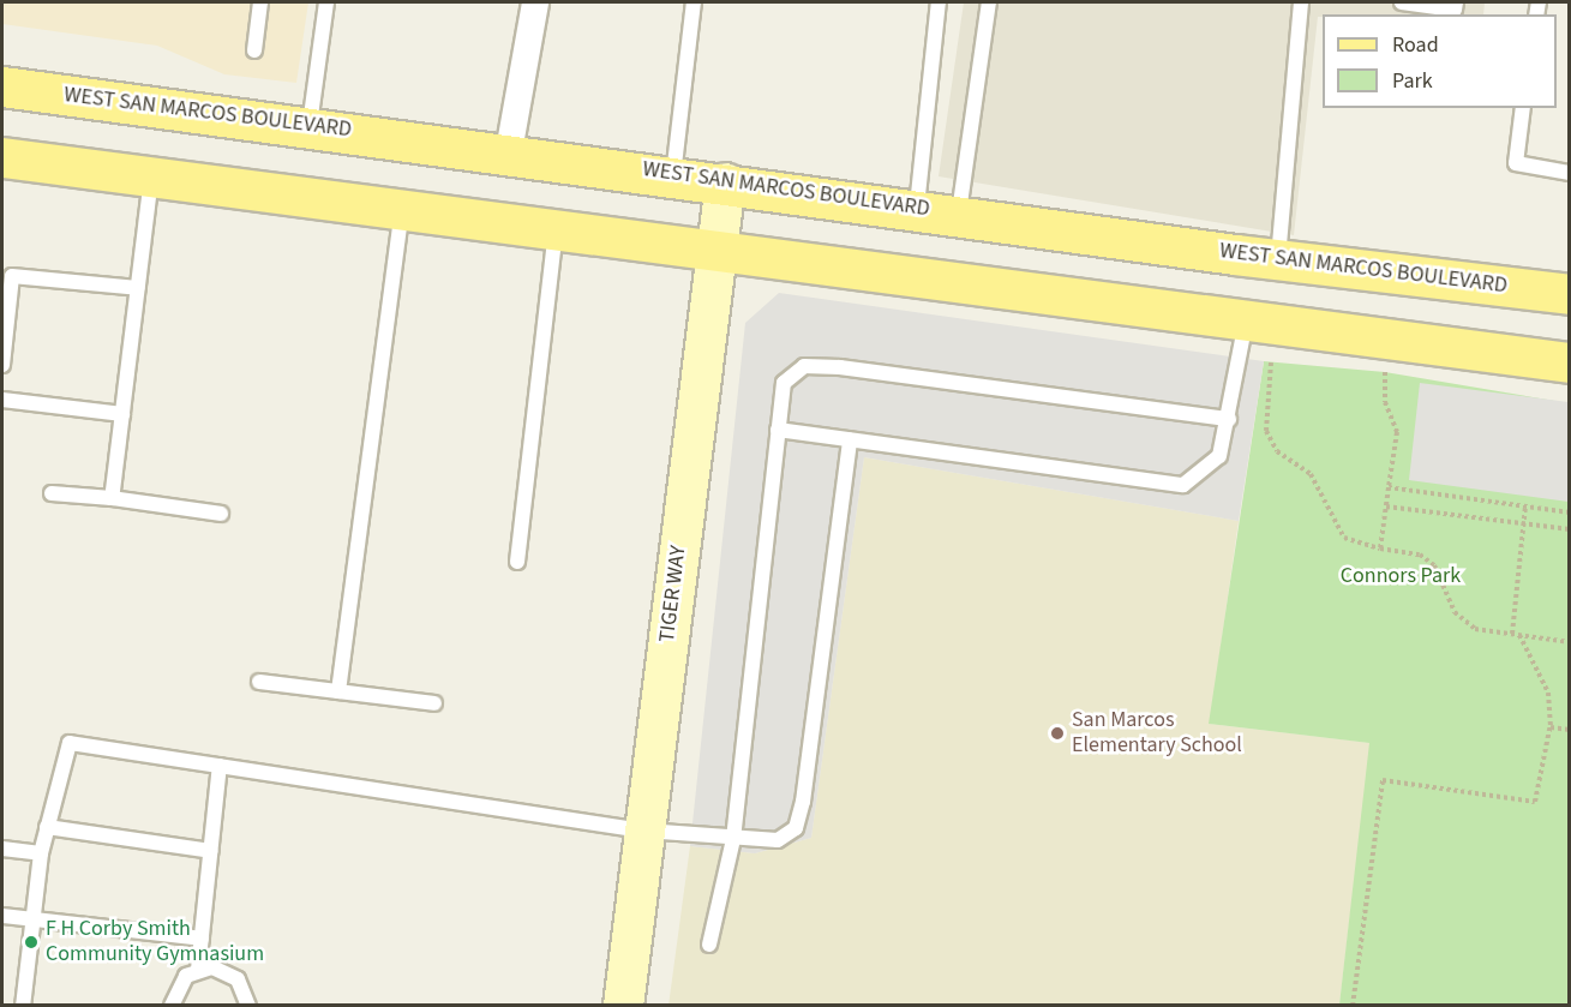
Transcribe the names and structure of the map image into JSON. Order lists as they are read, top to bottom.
{
  "streets": {
    "main road": ["WEST SAN MARCOS BOULEVARD"],
    "street": ["TIGER WAY"]
  },
  "crossings": [
    ["WEST SAN MARCOS BOULEVARD", "TIGER WAY"]
  ],
  "parks": ["Connors Park"],
  "places": ["San Marcos Elementary School", "F H Corby Smith Community Gymnasium"],
  "legend": ["Road", "Park"]
}
